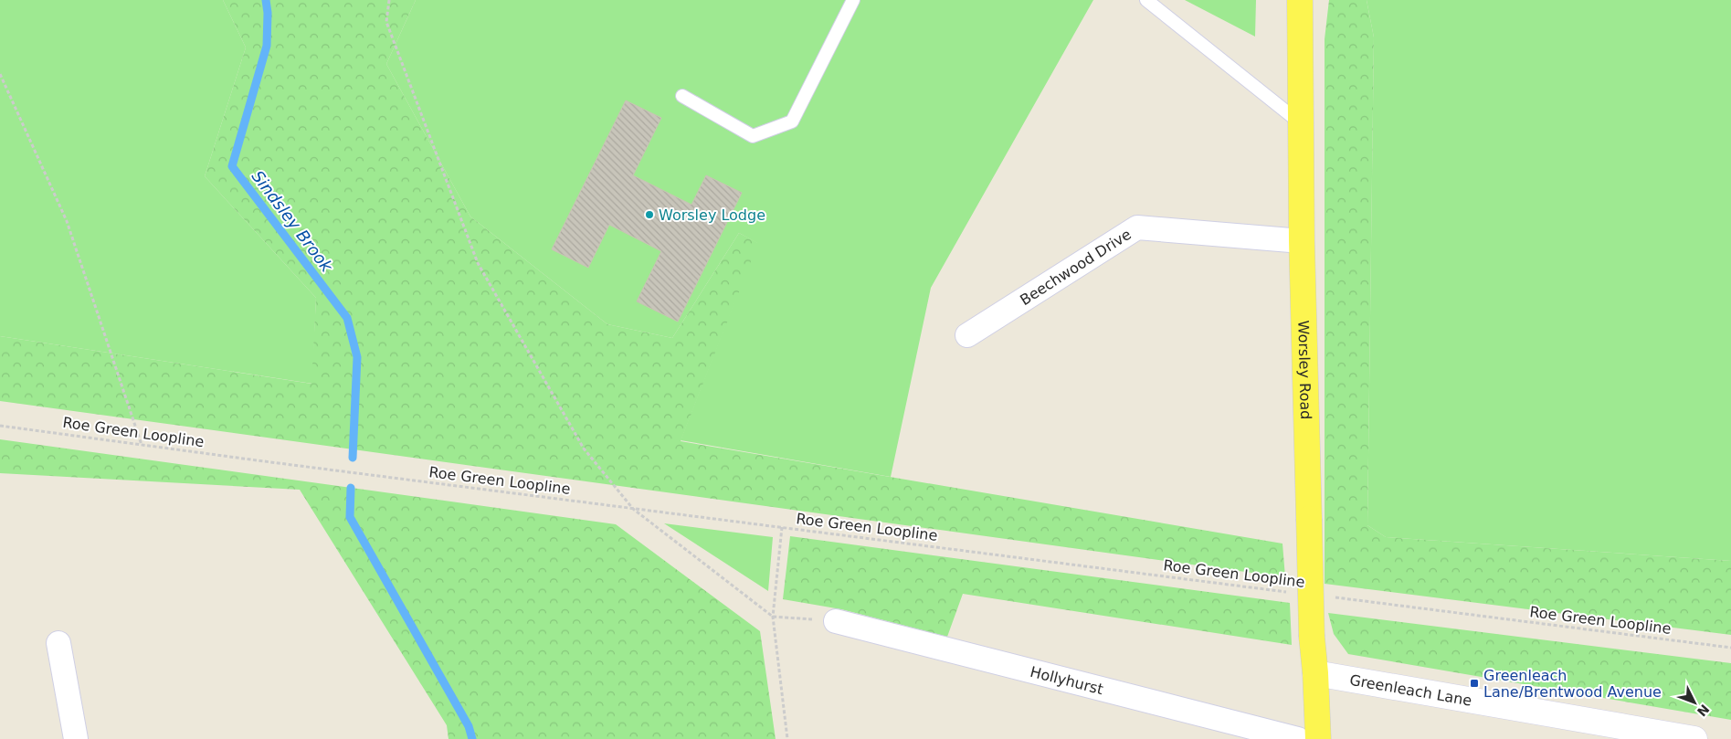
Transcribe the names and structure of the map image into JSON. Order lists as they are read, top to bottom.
{
  "streets": {
    "main road": ["Worsley Road"],
    "street": ["Beechwood Drive", "Hollyhurst", "Greenleach Lane"],
    "path": ["Roe Green Loopline"]
  },
  "crossings": [
    ["Beechwood Drive", "Worsley Road"],
    ["Worsley Road", "Greenleach Lane"]
  ],
  "water": ["Sindsley Brook"],
  "places": {
    "other": ["Worsley Lodge"],
    "transit": ["Greenleach Lane/Brentwood Avenue"]
  },
  "north": "bottom right"
}
